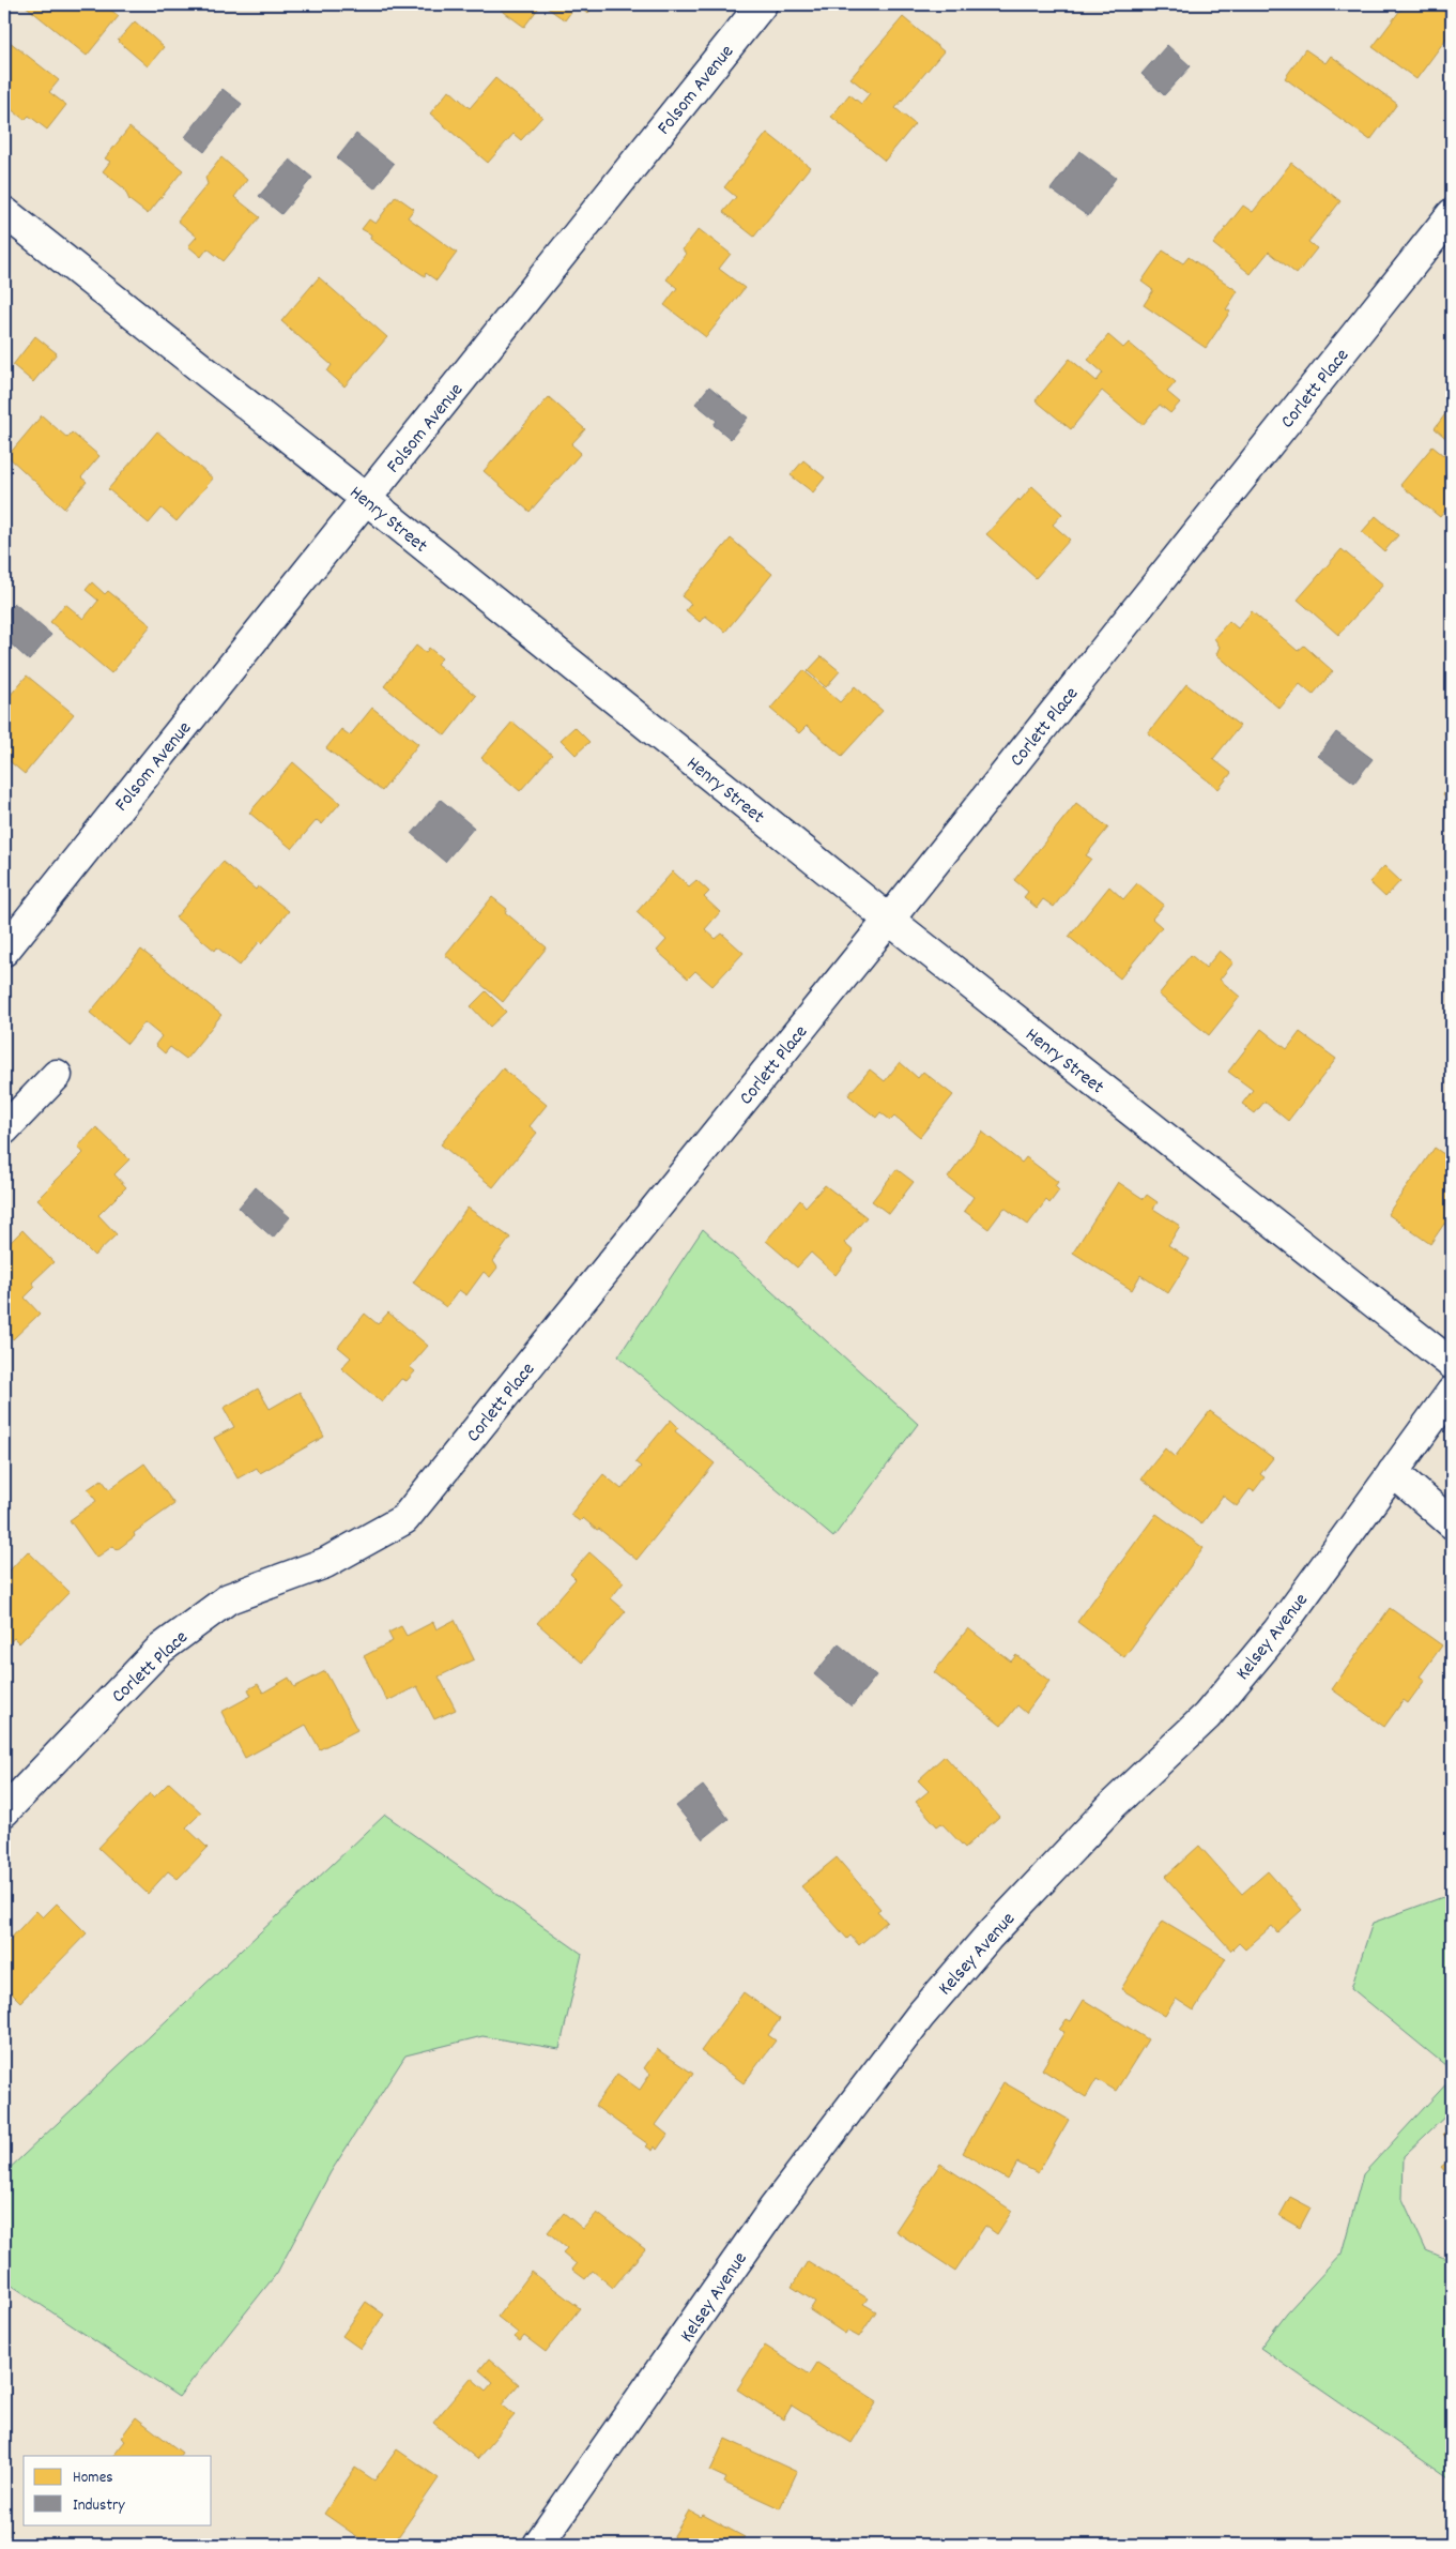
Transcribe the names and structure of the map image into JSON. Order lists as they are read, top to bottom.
{
  "streets": {
    "street": [
      "Folsom Avenue",
      "Corlett Place",
      "Henry Street",
      "Kelsey Avenue"
    ]
  },
  "crossings": [
    ["Folsom Avenue", "Henry Street"],
    ["Corlett Place", "Henry Street"]
  ],
  "legend": ["Homes", "Industry"]
}
